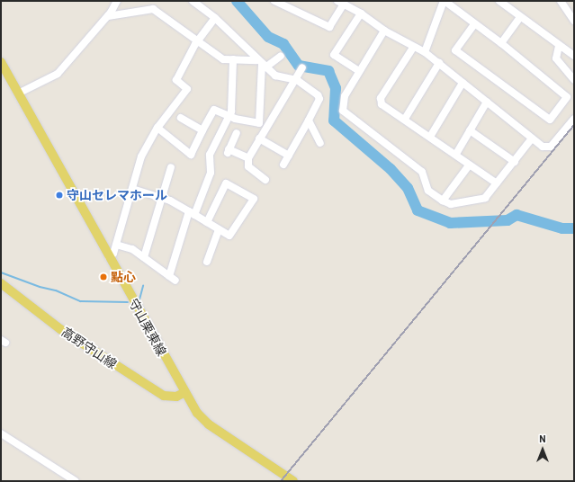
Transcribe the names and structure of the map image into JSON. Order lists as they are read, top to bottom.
{
  "streets": {
    "main road": ["守山栗東線", "高野守山線"]
  },
  "crossings": [
    ["守山栗東線", "高野守山線"]
  ],
  "places": ["守山セレマホール", "點心"],
  "north": "top"
}
